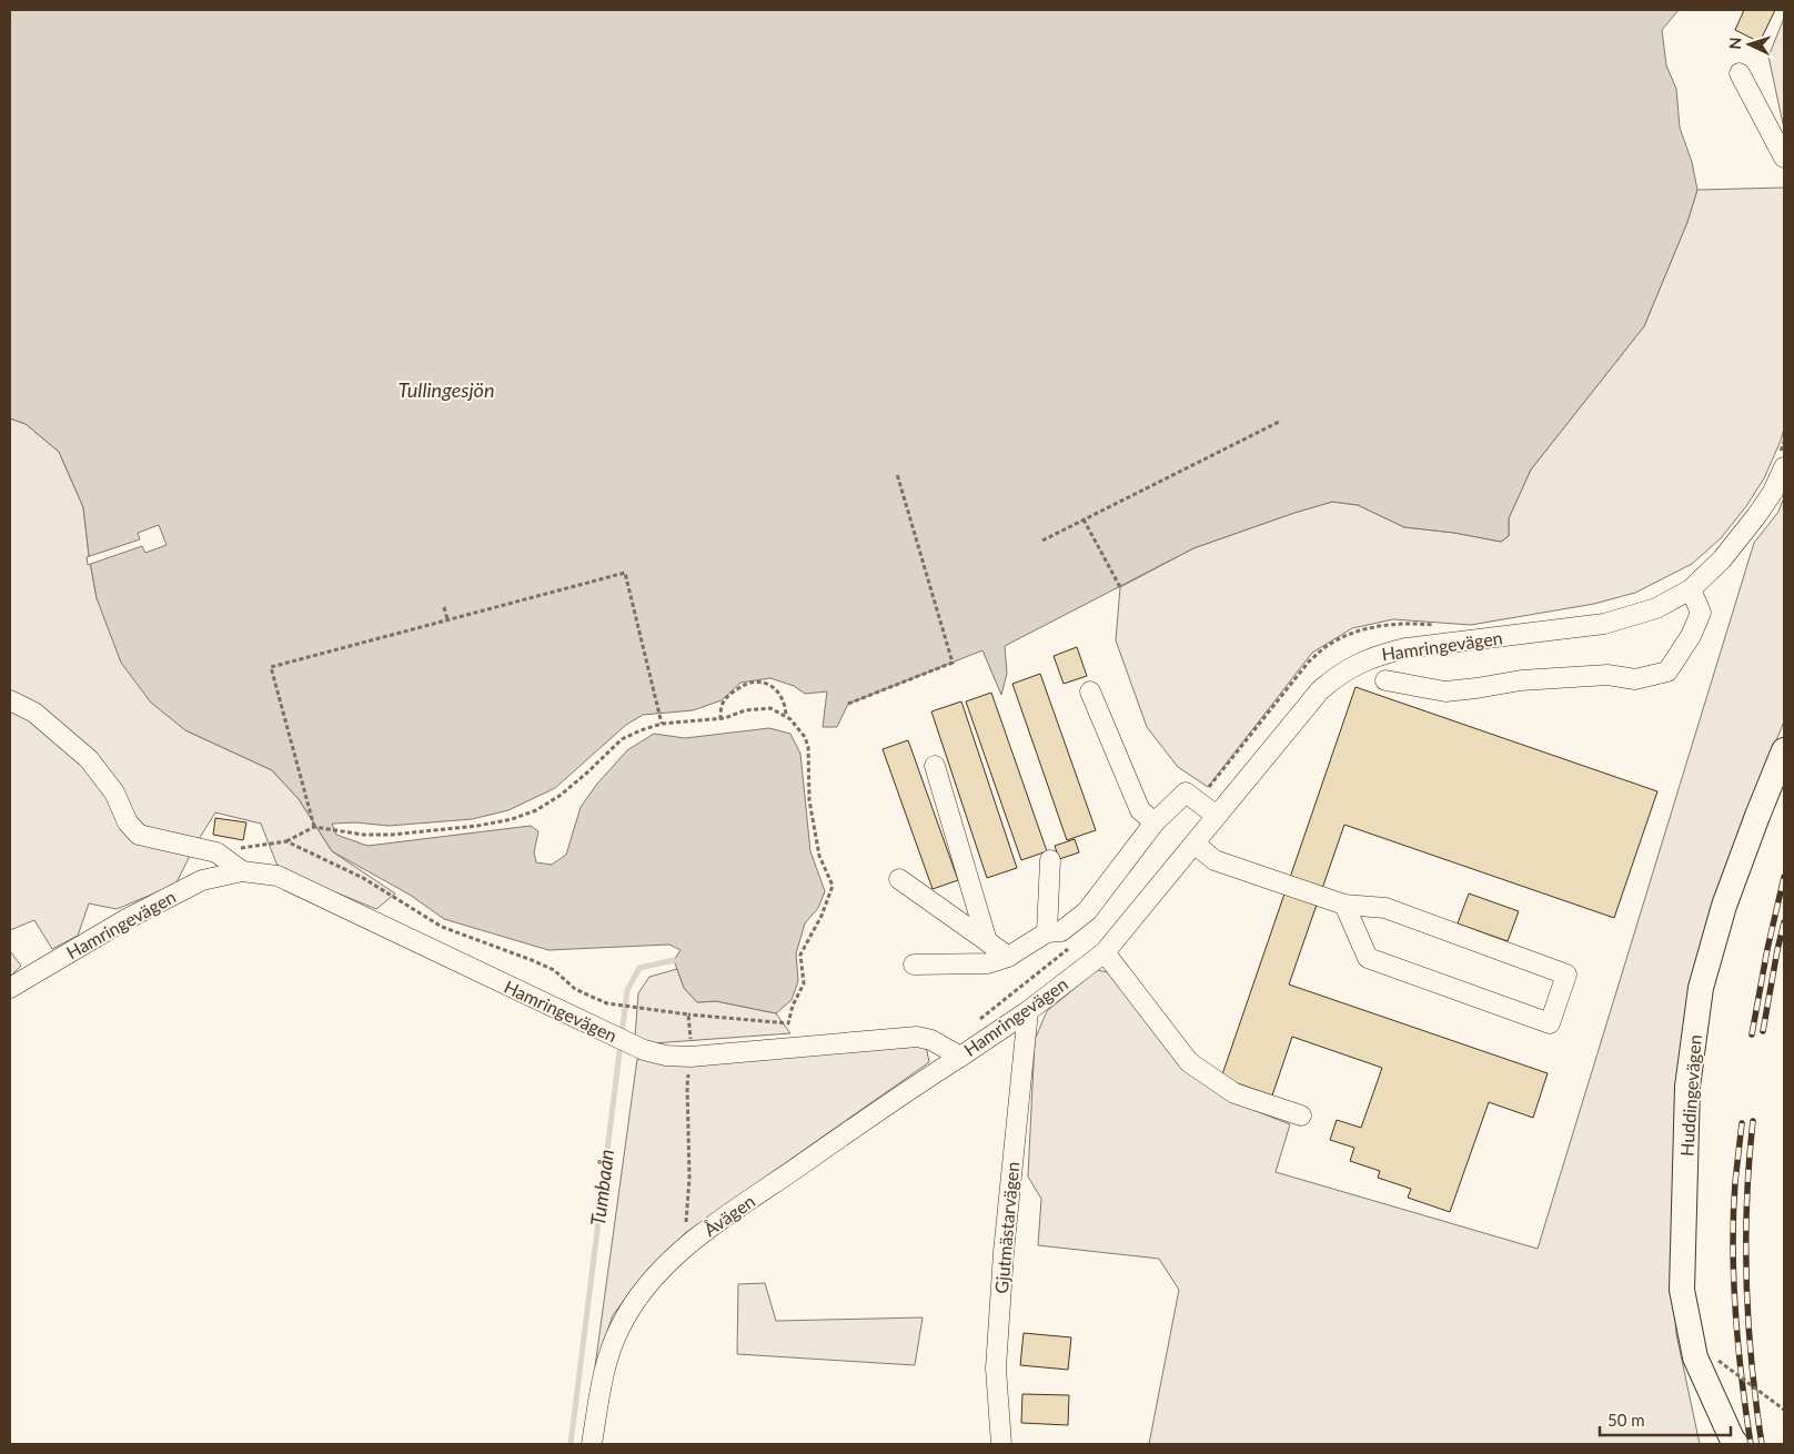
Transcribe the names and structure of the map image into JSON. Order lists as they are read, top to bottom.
{
  "streets": {
    "main road": ["Huddingevägen"],
    "street": ["Hamringevägen", "Åvägen", "Gjutmästarvägen"]
  },
  "crossings": [
    ["Hamringevägen", "Åvägen"],
    ["Hamringevägen", "Gjutmästarvägen"]
  ],
  "water": ["Tullingesjön", "Tumbaån"],
  "scale_bar": "50 m",
  "north": "left"
}
